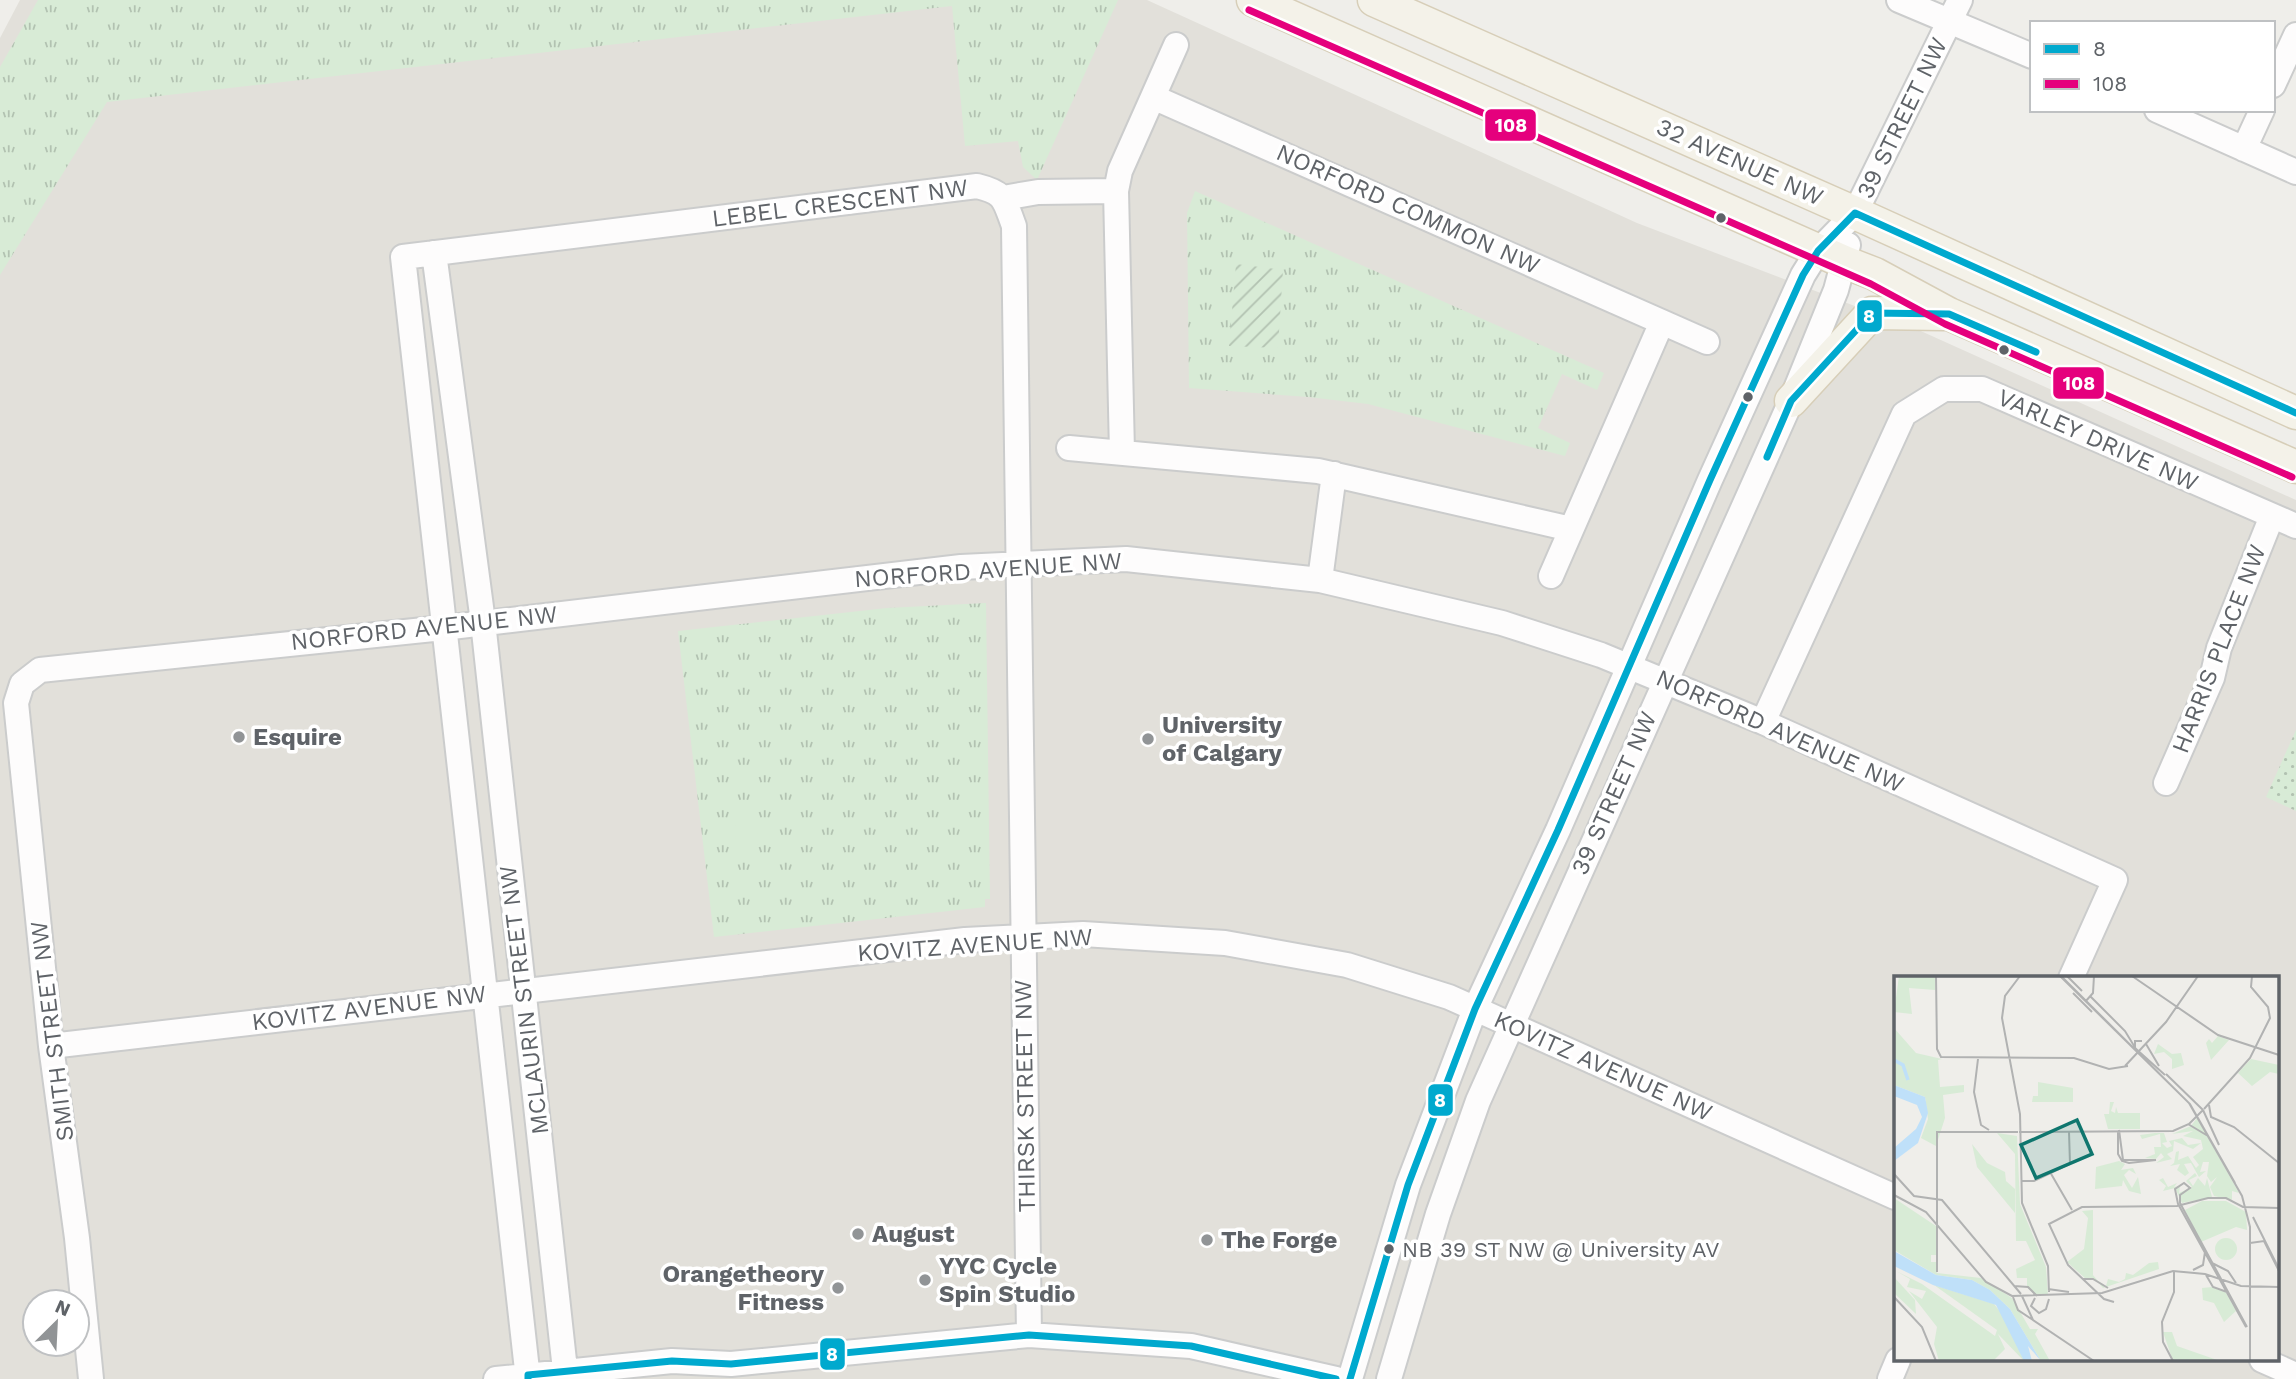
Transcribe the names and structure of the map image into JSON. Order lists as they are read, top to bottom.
{
  "streets": {
    "main road": ["32 AVENUE NW"],
    "street": [
      "39 STREET NW",
      "LEBEL CRESCENT NW",
      "NORFORD COMMON NW",
      "VARLEY DRIVE NW",
      "NORFORD AVENUE NW",
      "HARRIS PLACE NW",
      "KOVITZ AVENUE NW",
      "MCLAURIN STREET NW",
      "SMITH STREET NW",
      "THIRSK STREET NW"
    ]
  },
  "crossings": [
    ["39 STREET NW", "32 AVENUE NW"],
    ["39 STREET NW", "NORFORD AVENUE NW"],
    ["39 STREET NW", "KOVITZ AVENUE NW"],
    ["LEBEL CRESCENT NW", "NORFORD AVENUE NW"],
    ["LEBEL CRESCENT NW", "MCLAURIN STREET NW"],
    ["LEBEL CRESCENT NW", "THIRSK STREET NW"],
    ["VARLEY DRIVE NW", "NORFORD AVENUE NW"],
    ["VARLEY DRIVE NW", "HARRIS PLACE NW"],
    ["NORFORD AVENUE NW", "MCLAURIN STREET NW"],
    ["NORFORD AVENUE NW", "SMITH STREET NW"],
    ["NORFORD AVENUE NW", "THIRSK STREET NW"],
    ["KOVITZ AVENUE NW", "MCLAURIN STREET NW"],
    ["KOVITZ AVENUE NW", "SMITH STREET NW"],
    ["KOVITZ AVENUE NW", "THIRSK STREET NW"]
  ],
  "places": [
    "Esquire",
    "University of Calgary",
    "August",
    "The Forge",
    "NB 39 ST NW @ University AV",
    "YYC Cycle Spin Studio",
    "Orangetheory Fitness"
  ],
  "lines": ["transit line 108", "transit line 8"],
  "legend": ["8", "108"],
  "north": "top right"
}
